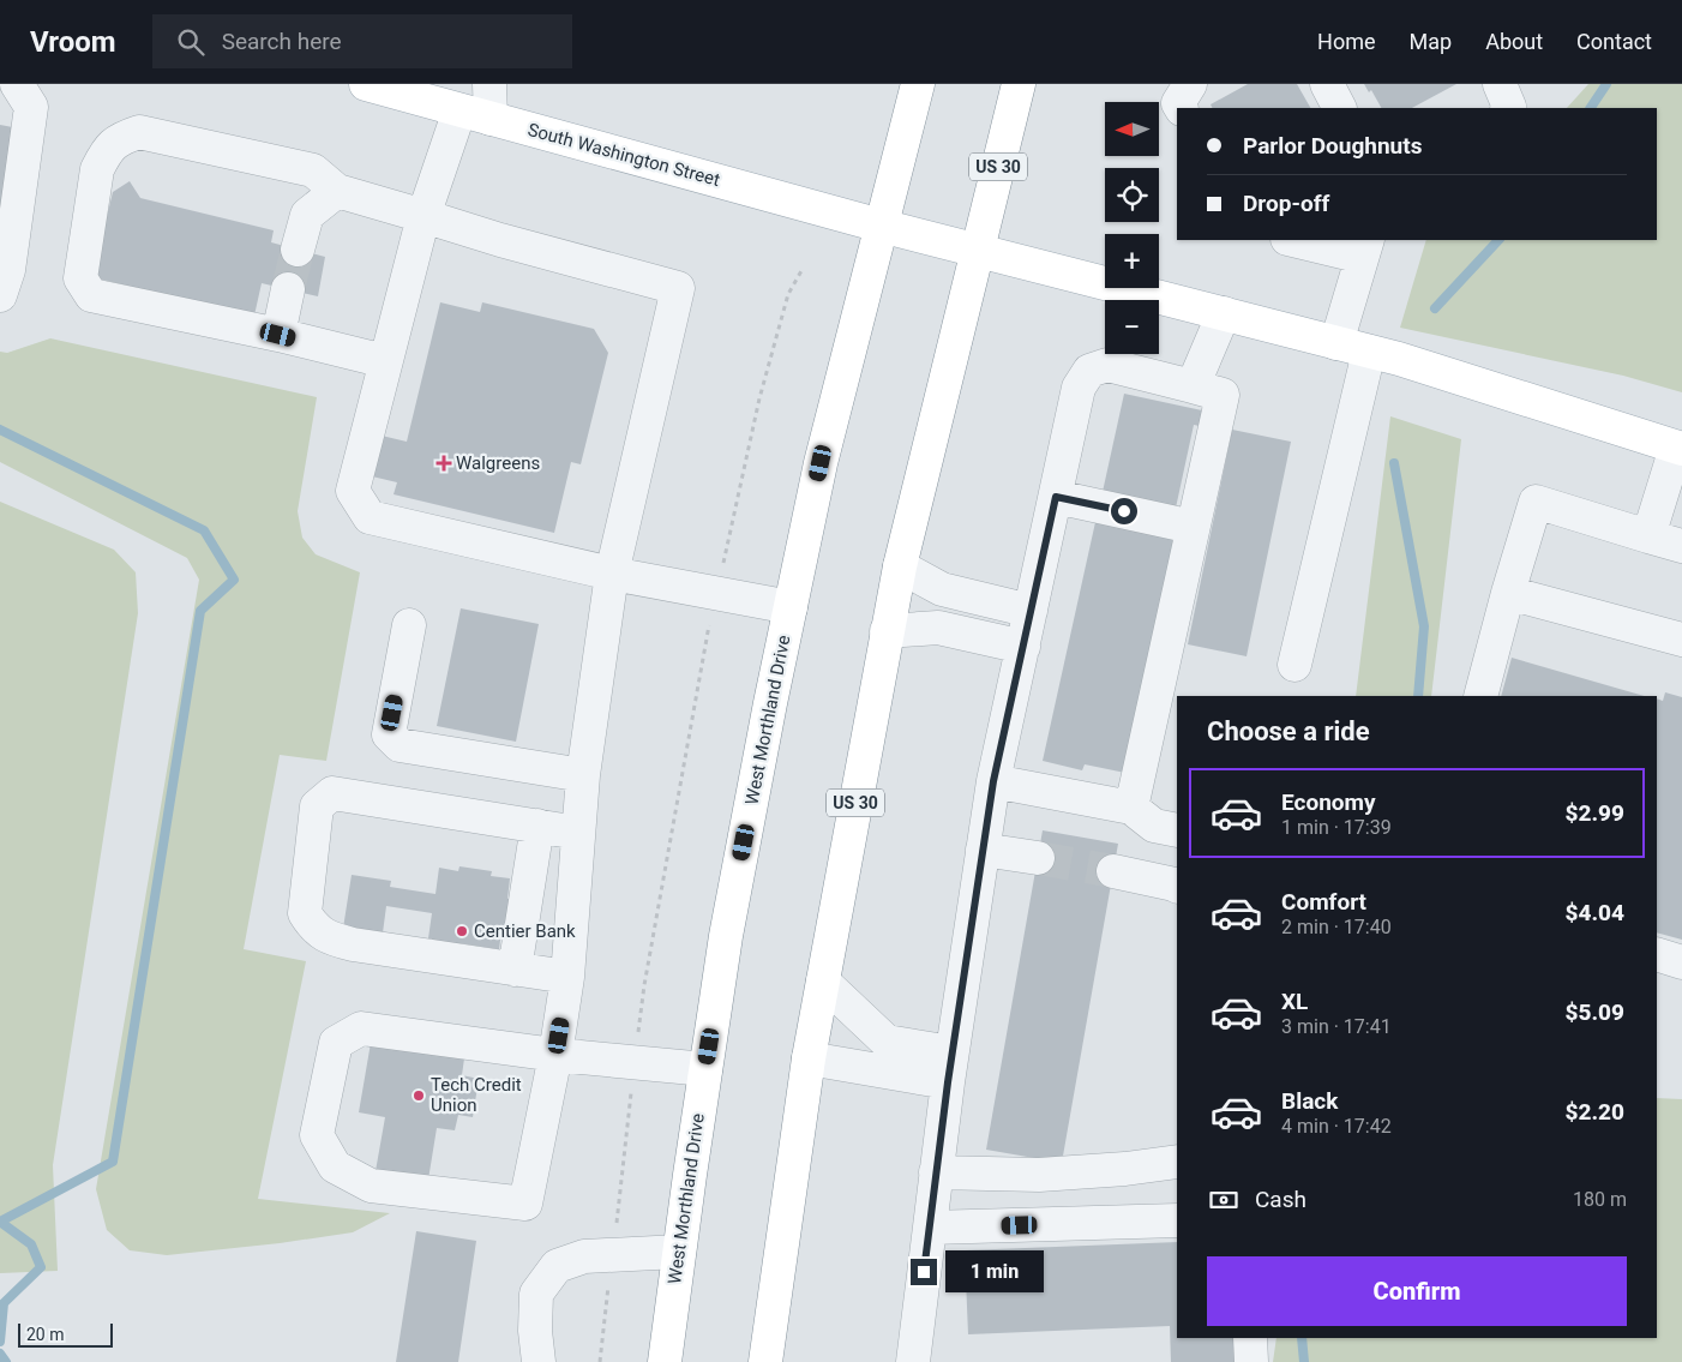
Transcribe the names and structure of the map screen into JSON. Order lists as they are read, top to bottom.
{
  "streets": {
    "main road": ["South Washington Street", "US 30", "West Morthland Drive"]
  },
  "crossings": [
    ["South Washington Street", "US 30"],
    ["South Washington Street", "West Morthland Drive"]
  ],
  "places": {
    "health": ["Walgreens"],
    "other": ["Centier Bank", "Tech Credit Union"]
  },
  "scale_bar": "20 m",
  "north": "left",
  "page": {
    "header": "Vroom",
    "search": "Search here",
    "nav": [
      "Home",
      "Map",
      "About",
      "Contact"
    ],
    "map_buttons": ["+", "−"],
    "banner": ["Parlor Doughnuts", "Drop-off"],
    "heading": "Choose a ride",
    "list": [
      {
        "name": "Economy",
        "note": "1 min · 17:39",
        "value": "$2.99"
      },
      {
        "name": "Comfort",
        "note": "2 min · 17:40",
        "value": "$4.04"
      },
      {
        "name": "XL",
        "note": "3 min · 17:41",
        "value": "$5.09"
      },
      {
        "name": "Black",
        "note": "4 min · 17:42",
        "value": "$2.20"
      }
    ],
    "pay": ["Cash", "180 m"],
    "buttons": "Confirm",
    "bubble": "1 min",
    "scale": "20 m"
  }
}
